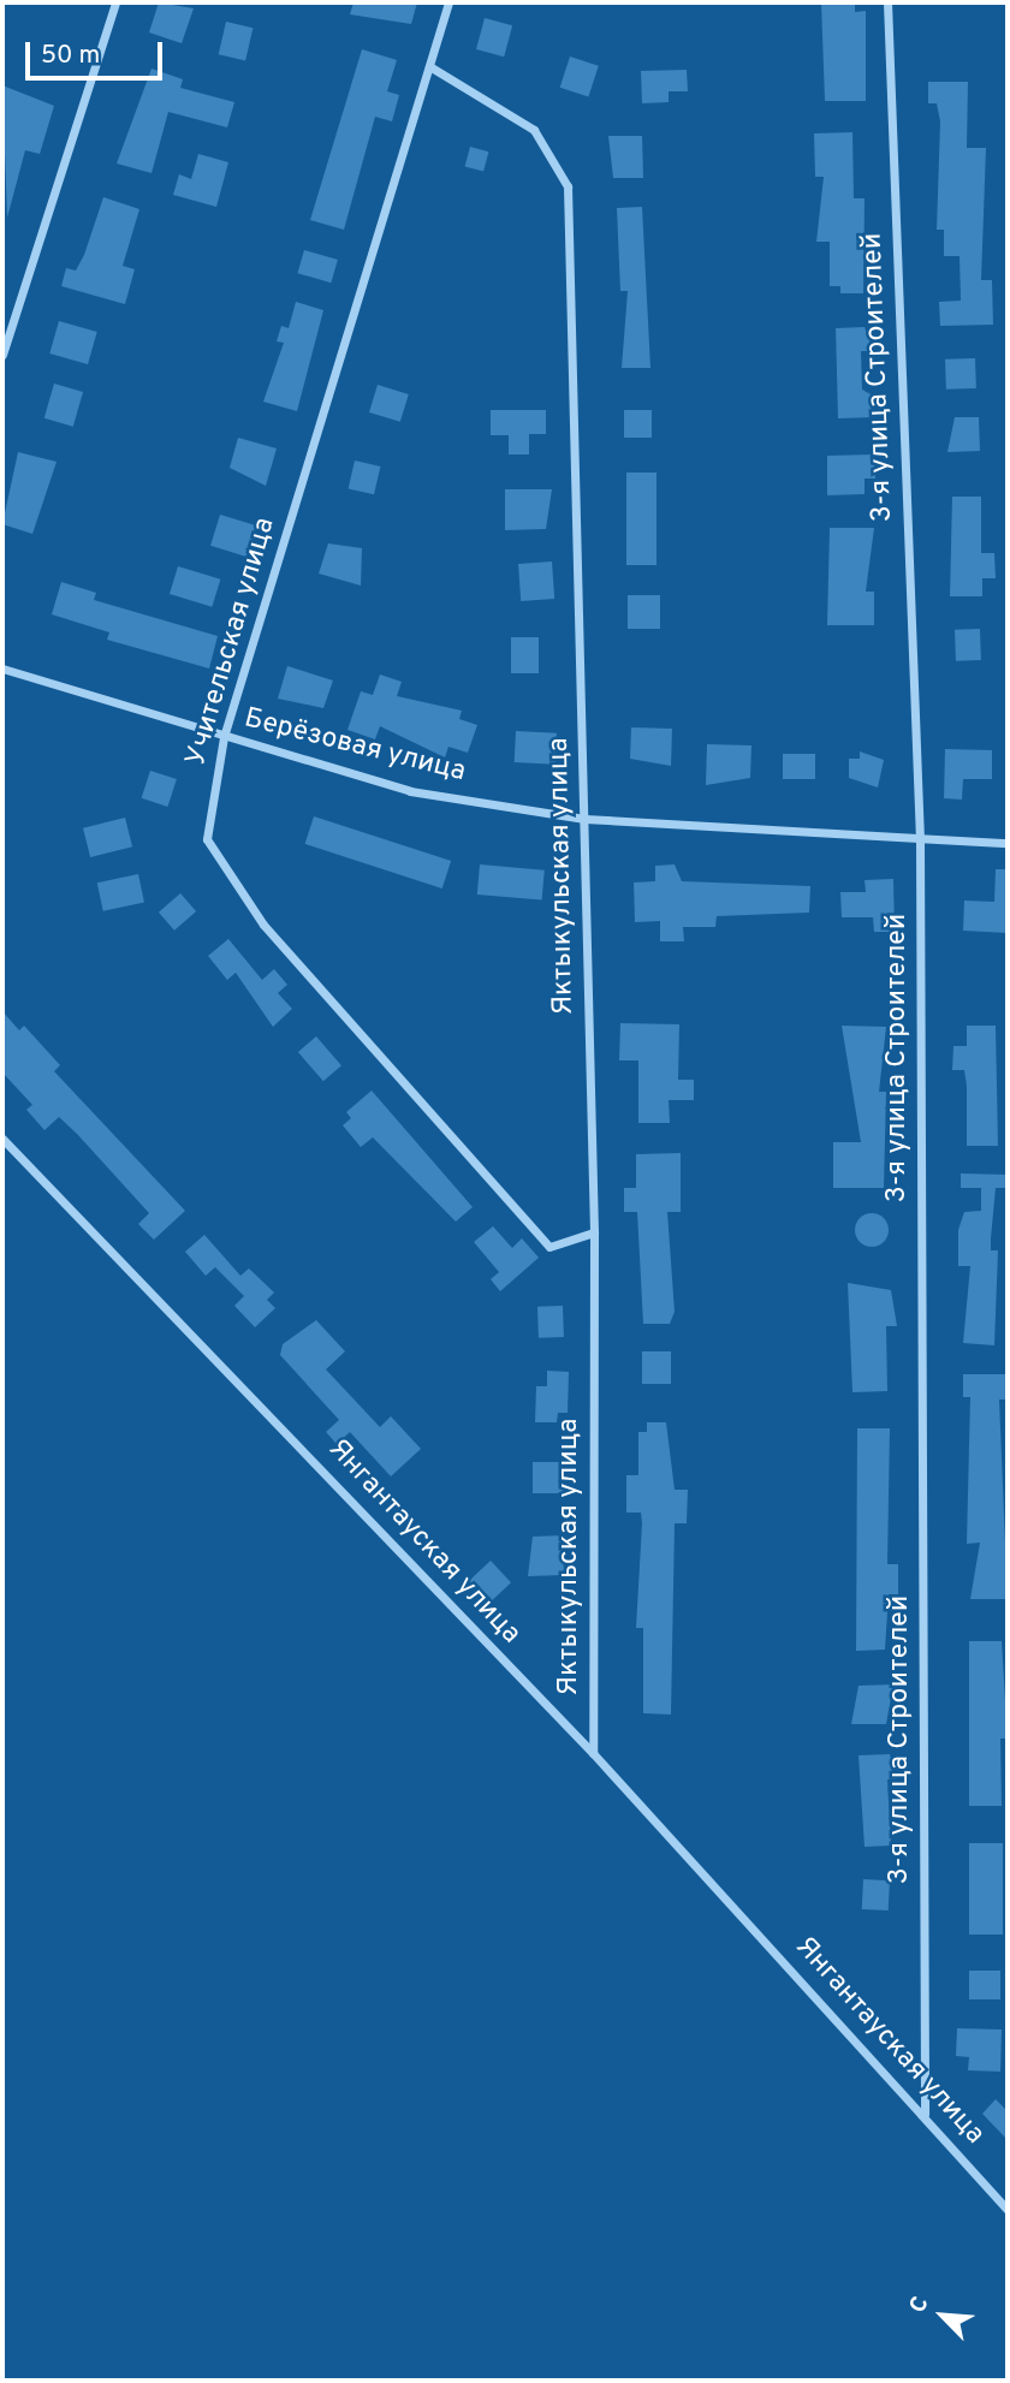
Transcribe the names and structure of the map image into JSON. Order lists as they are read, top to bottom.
{
  "streets": {
    "street": [
      "3-я улица Строителей",
      "Учительская улица",
      "Берёзовая улица",
      "Яктыкульская улица",
      "Янгантауская улица"
    ]
  },
  "crossings": [
    ["3-я улица Строителей", "Берёзовая улица"],
    ["3-я улица Строителей", "Янгантауская улица"],
    ["Учительская улица", "Берёзовая улица"],
    ["Учительская улица", "Яктыкульская улица"],
    ["Берёзовая улица", "Яктыкульская улица"],
    ["Яктыкульская улица", "Янгантауская улица"]
  ],
  "scale_bar": "50 m",
  "north": "top left"
}
